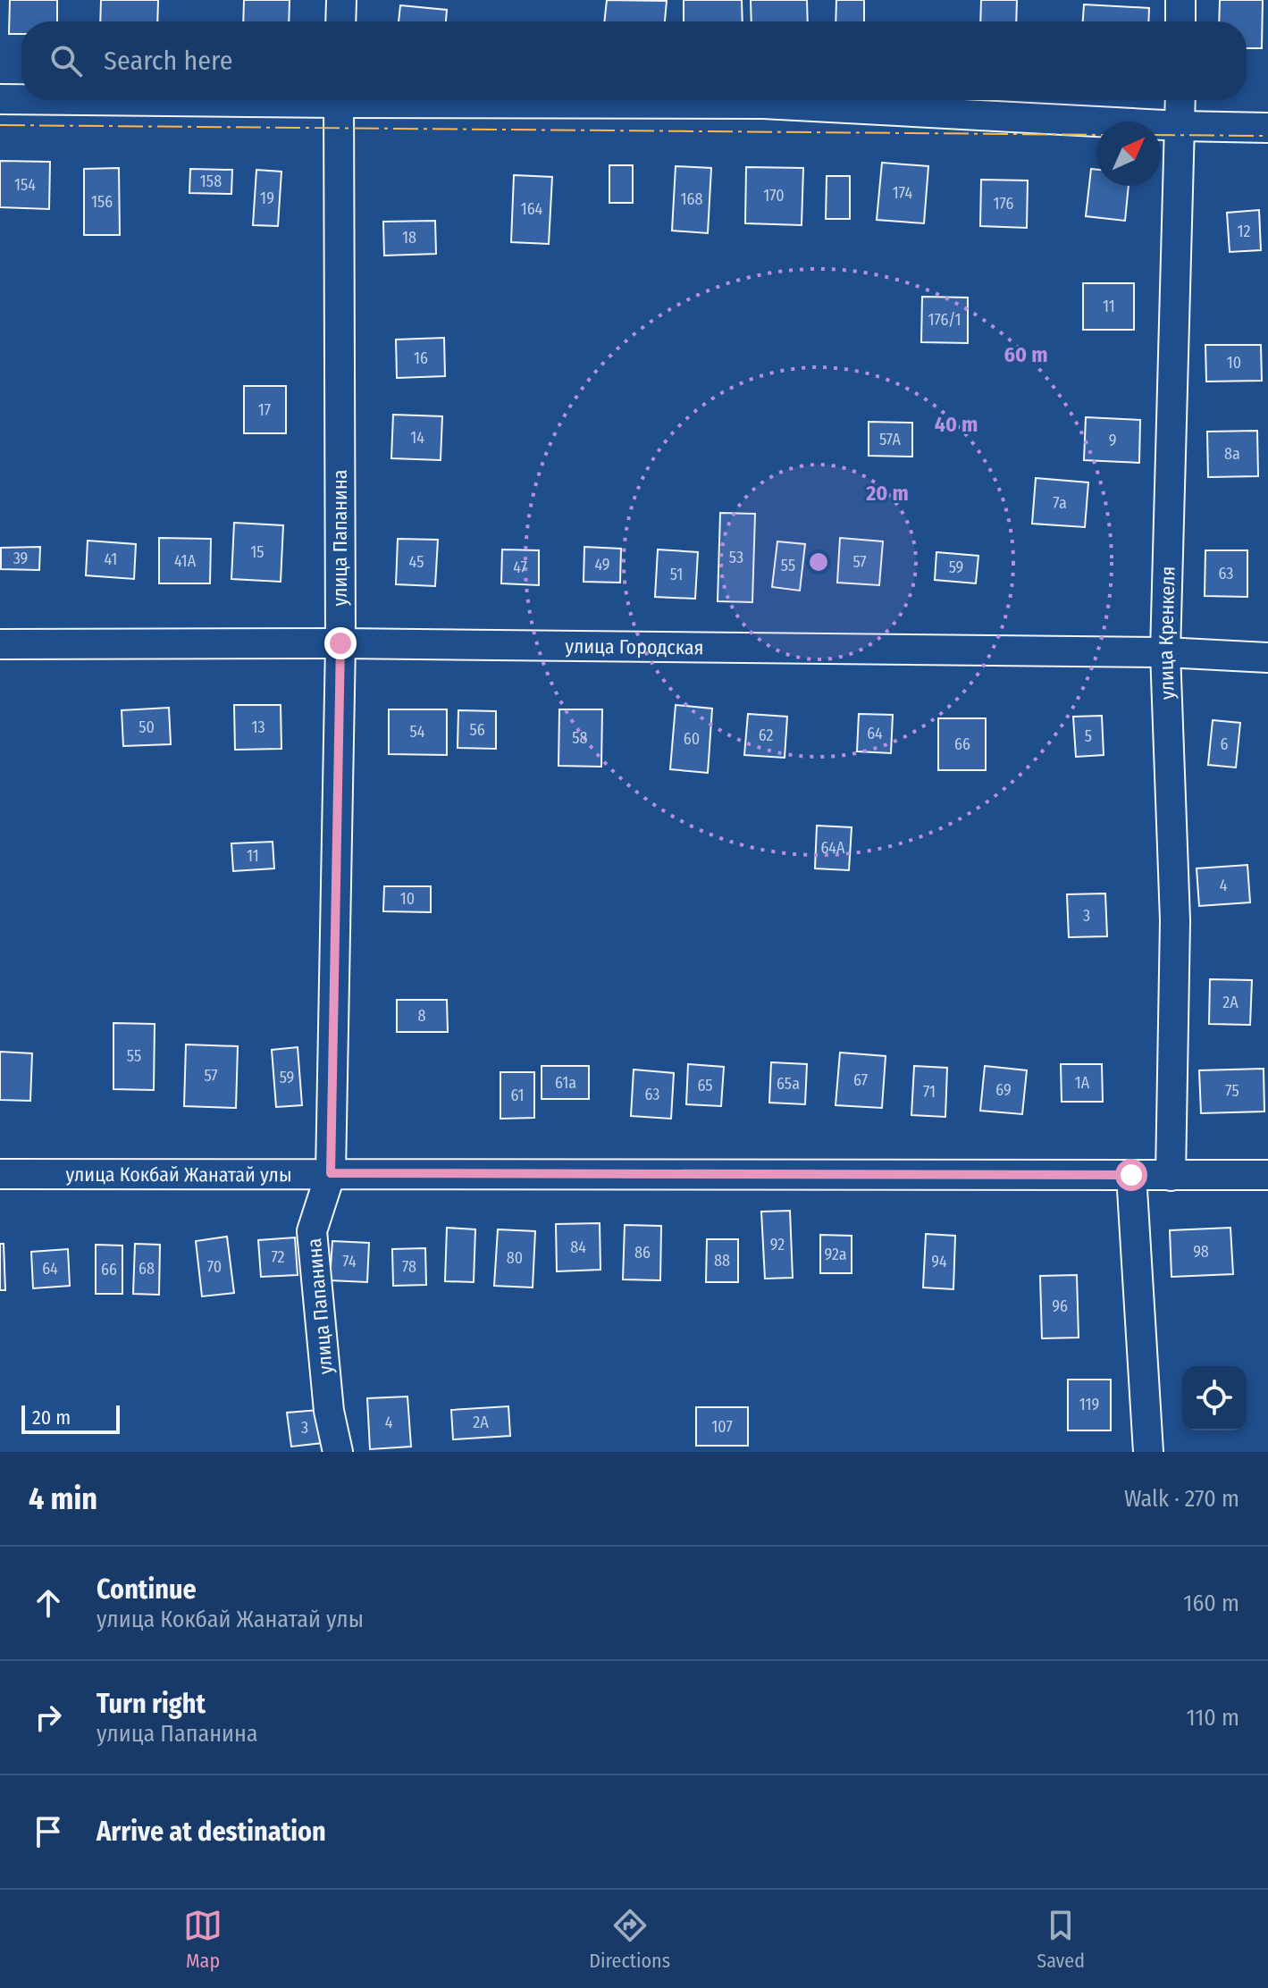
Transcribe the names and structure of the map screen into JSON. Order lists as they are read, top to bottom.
{
  "streets": {
    "street": [
      "улица Папанина",
      "улица Кренкеля",
      "улица Городская",
      "улица Кокбай Жанатай улы"
    ]
  },
  "crossings": [
    ["улица Папанина", "улица Городская"],
    ["улица Папанина", "улица Кокбай Жанатай улы"],
    ["улица Кренкеля", "улица Городская"],
    ["улица Кренкеля", "улица Кокбай Жанатай улы"]
  ],
  "house_numbers": [
    "158",
    "154",
    "174",
    "170",
    "19",
    "168",
    "156",
    "176",
    "164",
    "12",
    "18",
    "11",
    "176/1",
    "16",
    "10",
    "17",
    "14",
    "57А",
    "9",
    "8а",
    "7а",
    "15",
    "53",
    "39",
    "41",
    "41А",
    "45",
    "57",
    "49",
    "55",
    "47",
    "59",
    "63",
    "51",
    "50",
    "13",
    "56",
    "54",
    "64",
    "62",
    "5",
    "58",
    "60",
    "66",
    "6",
    "64А",
    "11",
    "4",
    "10",
    "3",
    "2А",
    "8",
    "55",
    "57",
    "59",
    "67",
    "61а",
    "1А",
    "65а",
    "65",
    "69",
    "75",
    "71",
    "63",
    "61",
    "92",
    "84",
    "98",
    "86",
    "92а",
    "72",
    "80",
    "88",
    "74",
    "94",
    "70",
    "78",
    "64",
    "68",
    "66",
    "96",
    "119",
    "4",
    "2А",
    "107",
    "3"
  ],
  "scale_bar": "20 m",
  "north": "top right",
  "page": {
    "search": "Search here",
    "scale": "20 m",
    "heading": ["4 min", "Walk · 270 m"],
    "list": [
      ["Continue", "улица Кокбай Жанатай улы", "160 m"],
      ["Turn right", "улица Папанина", "110 m"],
      "Arrive at destination"
    ],
    "nav": ["Map", "Directions", "Saved"]
  },
  "rings": ["60 m", "40 m", "20 m"]
}
